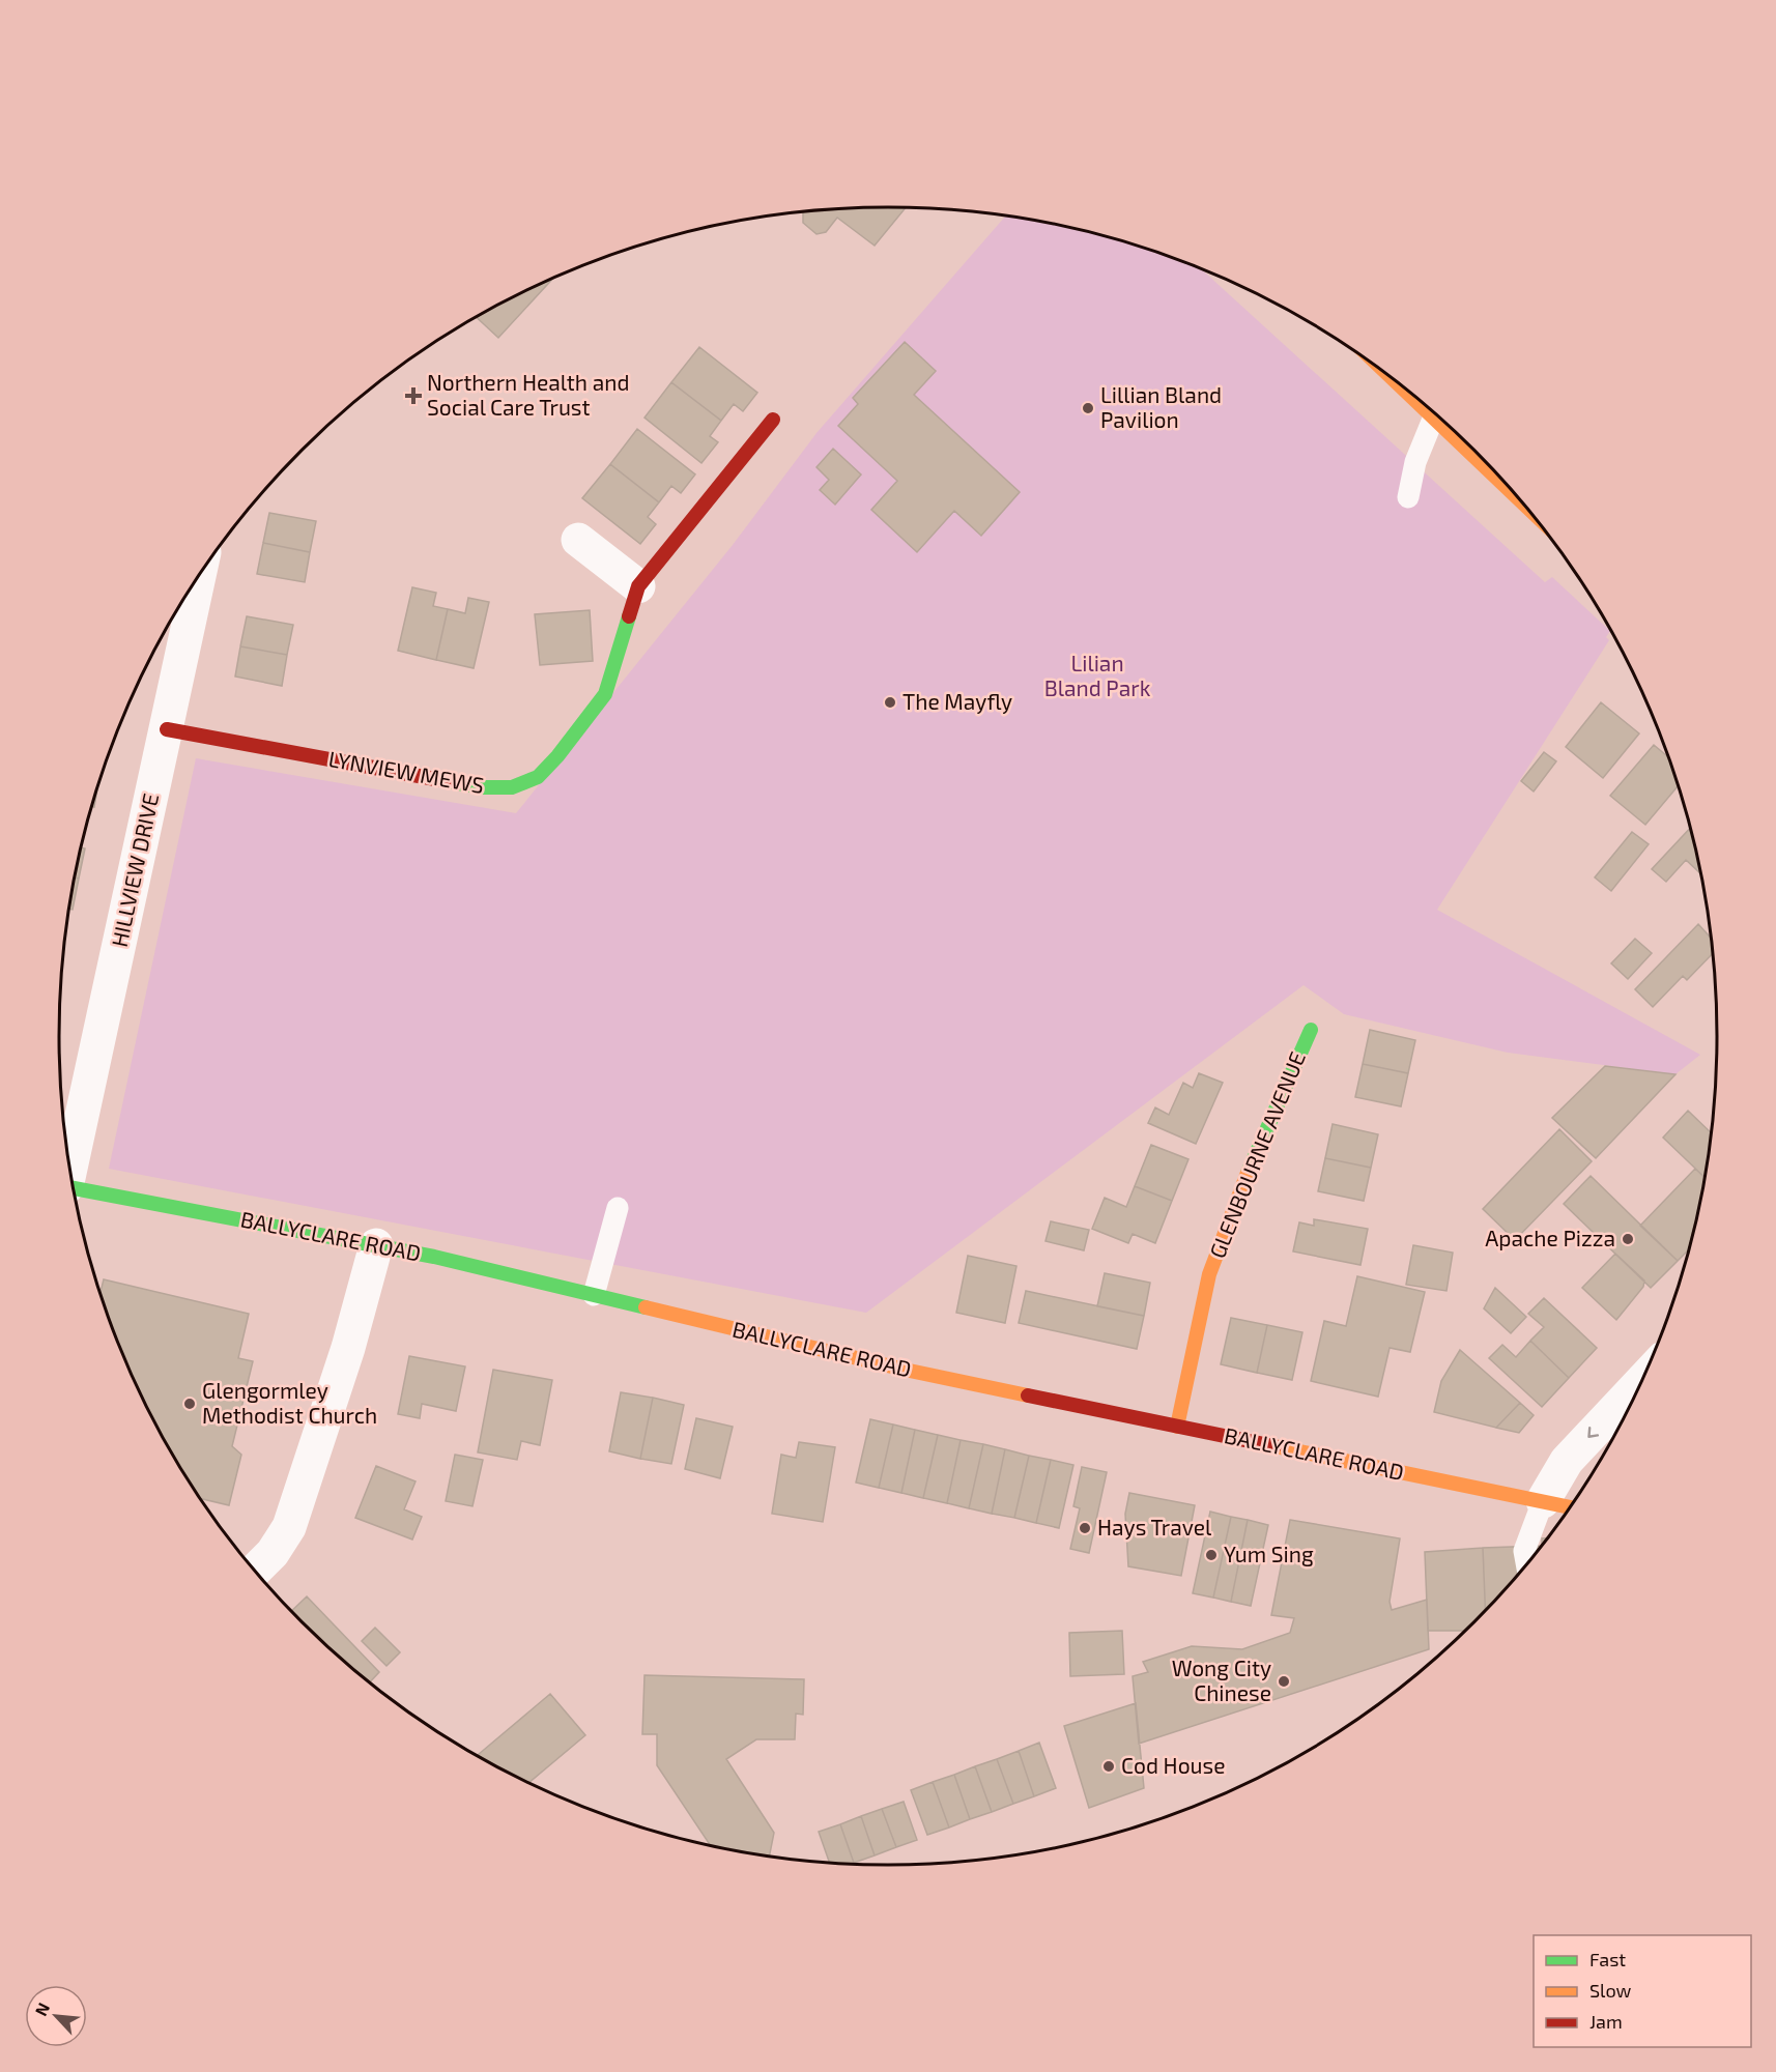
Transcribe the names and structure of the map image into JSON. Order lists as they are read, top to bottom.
{
  "streets": {
    "main road": ["LYNVIEW MEWS", "GLENBOURNE AVENUE", "BALLYCLARE ROAD"],
    "street": ["HILLVIEW DRIVE"]
  },
  "crossings": [
    ["LYNVIEW MEWS", "HILLVIEW DRIVE"],
    ["GLENBOURNE AVENUE", "BALLYCLARE ROAD"]
  ],
  "parks": ["Lilian Bland Park"],
  "places": {
    "health": ["Northern Health and Social Care Trust"],
    "other": [
      "Lillian Bland Pavilion",
      "The Mayfly",
      "Apache Pizza",
      "Glengormley Methodist Church",
      "Hays Travel",
      "Yum Sing",
      "Wong City Chinese",
      "Cod House"
    ]
  },
  "legend": ["Fast", "Slow", "Jam"],
  "north": "top left"
}
